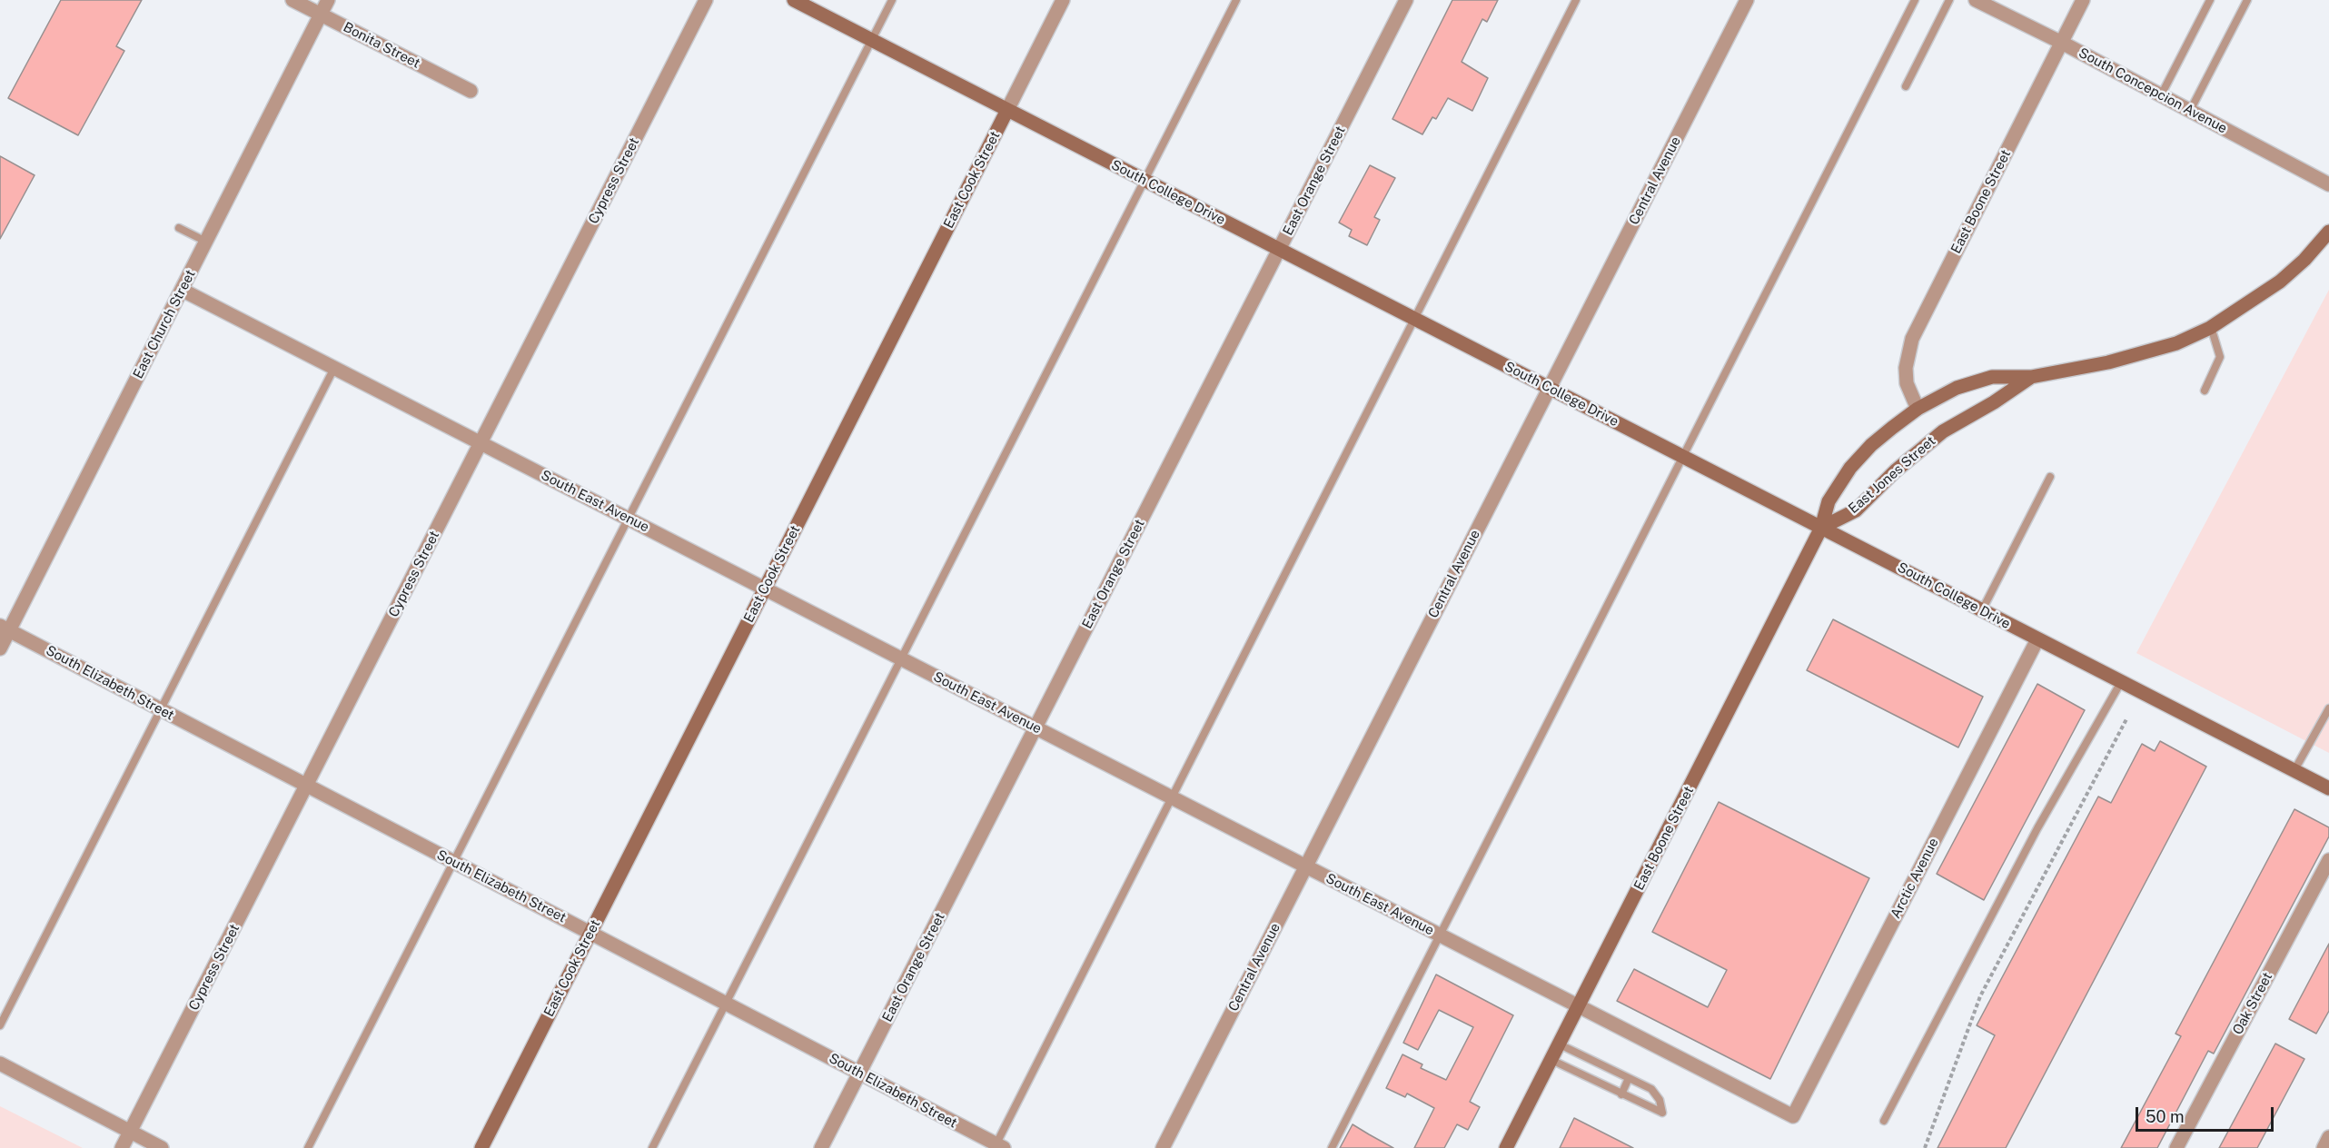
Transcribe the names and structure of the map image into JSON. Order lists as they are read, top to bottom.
{
  "streets": {
    "street": [
      "Bonita Street",
      "South Concepcion Avenue",
      "East Cook Street",
      "Cypress Street",
      "East Orange Street",
      "Central Avenue",
      "South College Drive",
      "East Boone Street",
      "East Church Street",
      "East Jones Street",
      "South East Avenue",
      "South Elizabeth Street",
      "Arctic Avenue",
      "Oak Street"
    ]
  },
  "crossings": [
    ["Bonita Street", "East Church Street"],
    ["South Concepcion Avenue", "East Boone Street"],
    ["East Cook Street", "South College Drive"],
    ["East Cook Street", "South East Avenue"],
    ["East Cook Street", "South Elizabeth Street"],
    ["Cypress Street", "South East Avenue"],
    ["Cypress Street", "South Elizabeth Street"],
    ["East Orange Street", "South College Drive"],
    ["East Orange Street", "South East Avenue"],
    ["East Orange Street", "South Elizabeth Street"],
    ["Central Avenue", "South College Drive"],
    ["Central Avenue", "South East Avenue"],
    ["South College Drive", "East Boone Street"],
    ["South College Drive", "East Jones Street"],
    ["South College Drive", "Arctic Avenue"],
    ["East Boone Street", "East Jones Street"],
    ["East Boone Street", "South East Avenue"],
    ["East Church Street", "South East Avenue"],
    ["East Church Street", "South Elizabeth Street"],
    ["South East Avenue", "Arctic Avenue"]
  ],
  "scale_bar": "50 m"
}
